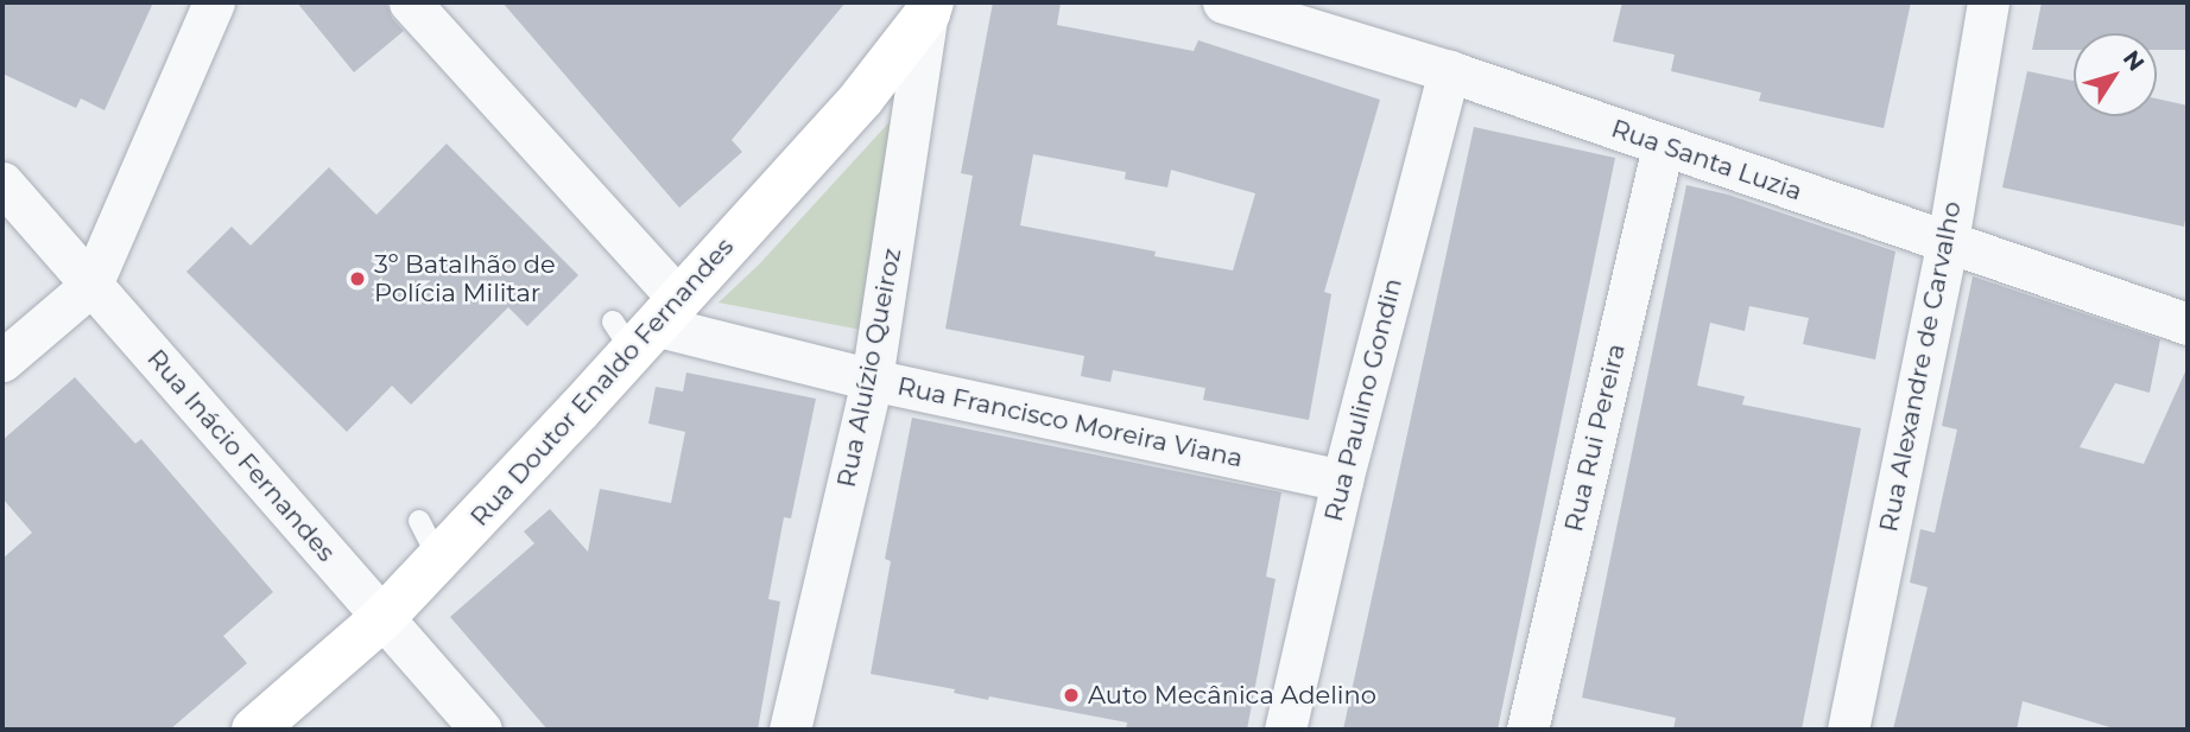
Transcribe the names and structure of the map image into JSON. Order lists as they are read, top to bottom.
{
  "streets": {
    "main road": ["Rua Doutor Enaldo Fernandes"],
    "street": [
      "Rua Santa Luzia",
      "Rua Alexandre de Carvalho",
      "Rua Aluízio Queiroz",
      "Rua Paulino Gondin",
      "Rua Francisco Moreira Viana",
      "Rua Rui Pereira",
      "Rua Inácio Fernandes"
    ]
  },
  "crossings": [
    ["Rua Santa Luzia", "Rua Alexandre de Carvalho"],
    ["Rua Santa Luzia", "Rua Paulino Gondin"],
    ["Rua Santa Luzia", "Rua Rui Pereira"],
    ["Rua Aluízio Queiroz", "Rua Doutor Enaldo Fernandes"],
    ["Rua Aluízio Queiroz", "Rua Francisco Moreira Viana"],
    ["Rua Doutor Enaldo Fernandes", "Rua Francisco Moreira Viana"],
    ["Rua Doutor Enaldo Fernandes", "Rua Inácio Fernandes"],
    ["Rua Paulino Gondin", "Rua Francisco Moreira Viana"]
  ],
  "places": ["3º Batalhão de Polícia Militar", "Auto Mecânica Adelino"],
  "north": "top right"
}
